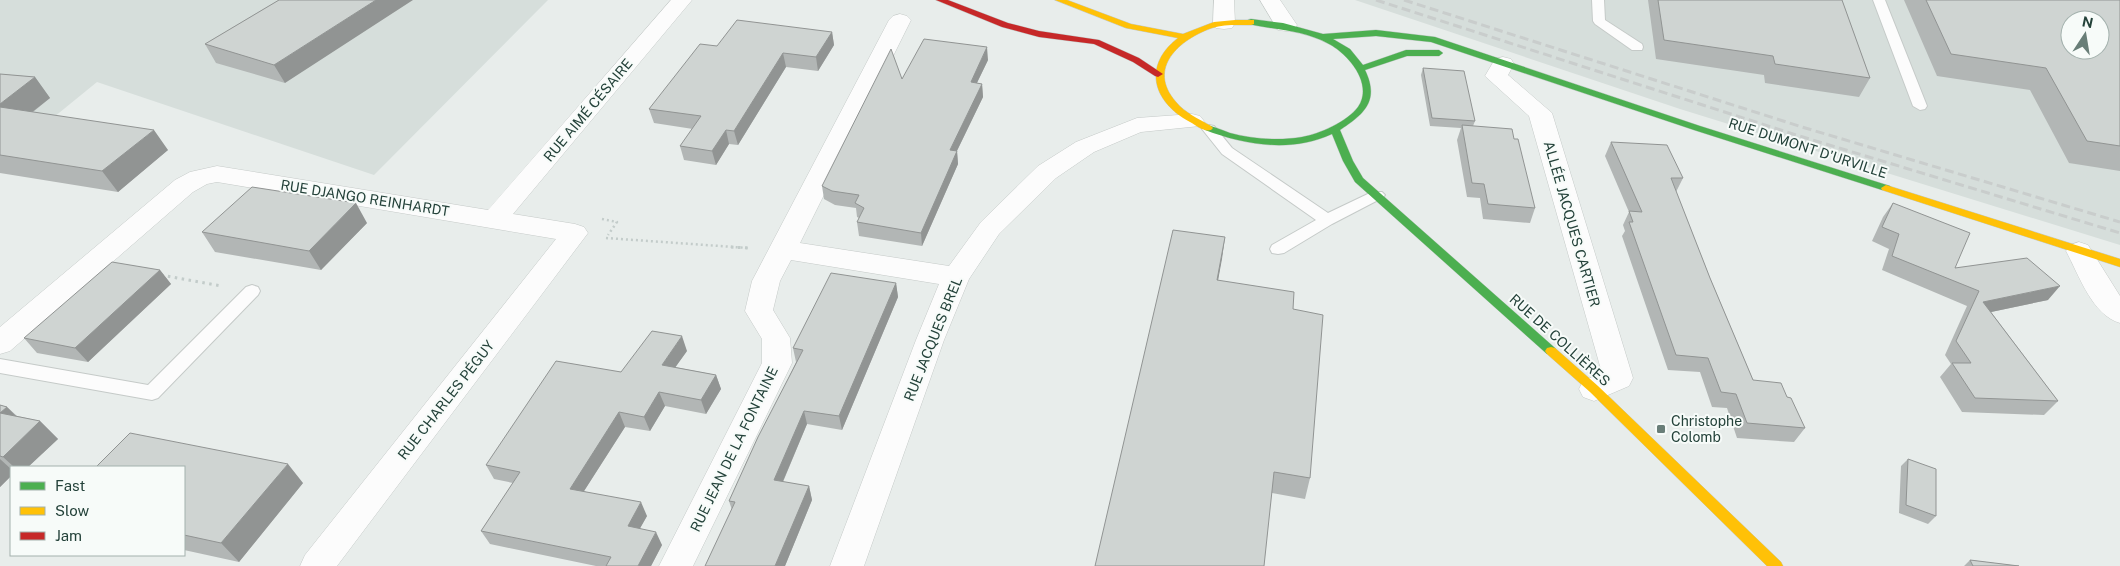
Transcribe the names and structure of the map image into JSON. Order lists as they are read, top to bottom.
{
  "streets": {
    "main road": ["RUE DUMONT D'URVILLE", "RUE DE COLLIÈRES"],
    "street": [
      "RUE AIMÉ CÉSAIRE",
      "RUE DJANGO REINHARDT",
      "ALLÉE JACQUES CARTIER",
      "RUE JACQUES BREL",
      "RUE CHARLES PÉGUY",
      "RUE JEAN DE LA FONTAINE"
    ]
  },
  "crossings": [
    ["RUE AIMÉ CÉSAIRE", "RUE DJANGO REINHARDT"],
    ["RUE DUMONT D'URVILLE", "ALLÉE JACQUES CARTIER"],
    ["RUE DUMONT D'URVILLE", "RUE JACQUES BREL"],
    ["RUE DUMONT D'URVILLE", "RUE DE COLLIÈRES"],
    ["RUE DJANGO REINHARDT", "RUE CHARLES PÉGUY"],
    ["ALLÉE JACQUES CARTIER", "RUE DE COLLIÈRES"],
    ["RUE JACQUES BREL", "RUE DE COLLIÈRES"]
  ],
  "places": {
    "transit": ["Christophe Colomb"]
  },
  "legend": ["Fast", "Slow", "Jam"],
  "north": "top"
}
